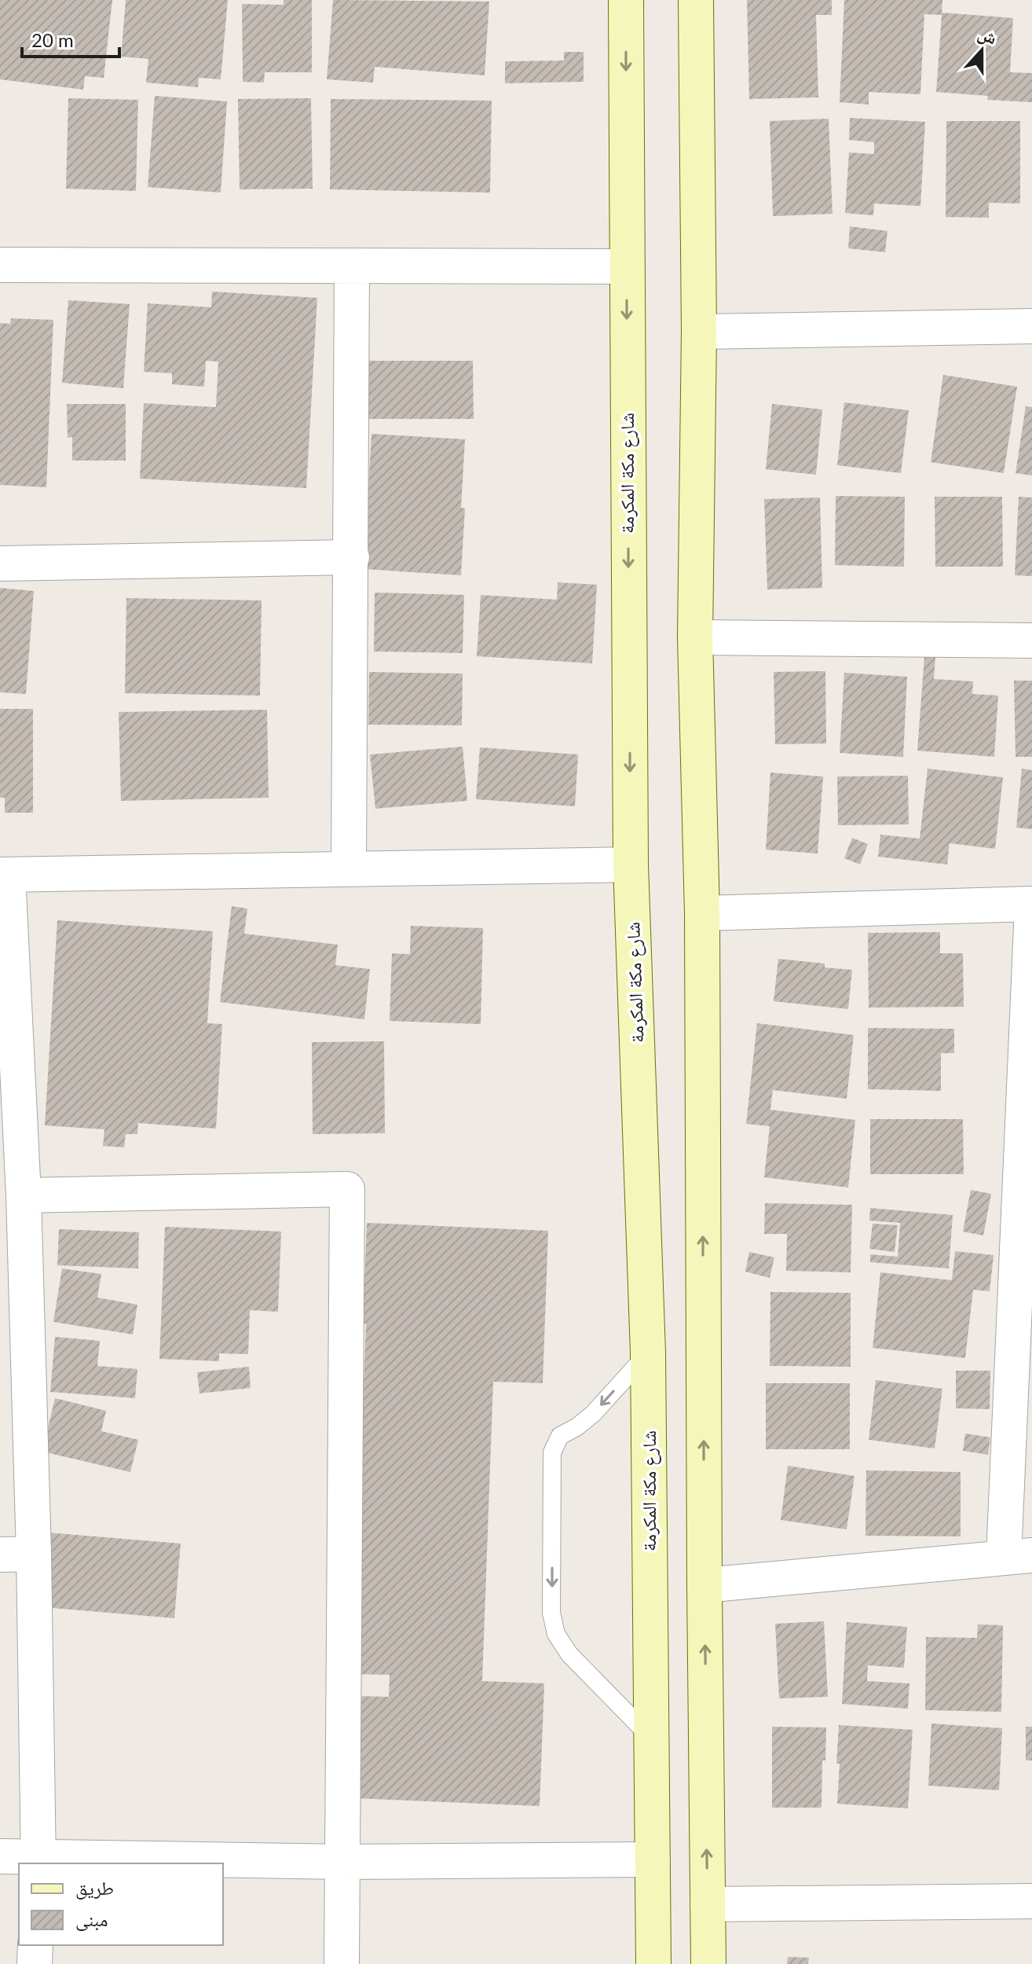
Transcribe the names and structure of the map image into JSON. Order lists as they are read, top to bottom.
{
  "streets": {
    "main road": ["شارع مكة المكرمة"]
  },
  "legend": ["طريق", "مبنى"],
  "scale_bar": "20 m",
  "north": "top"
}
